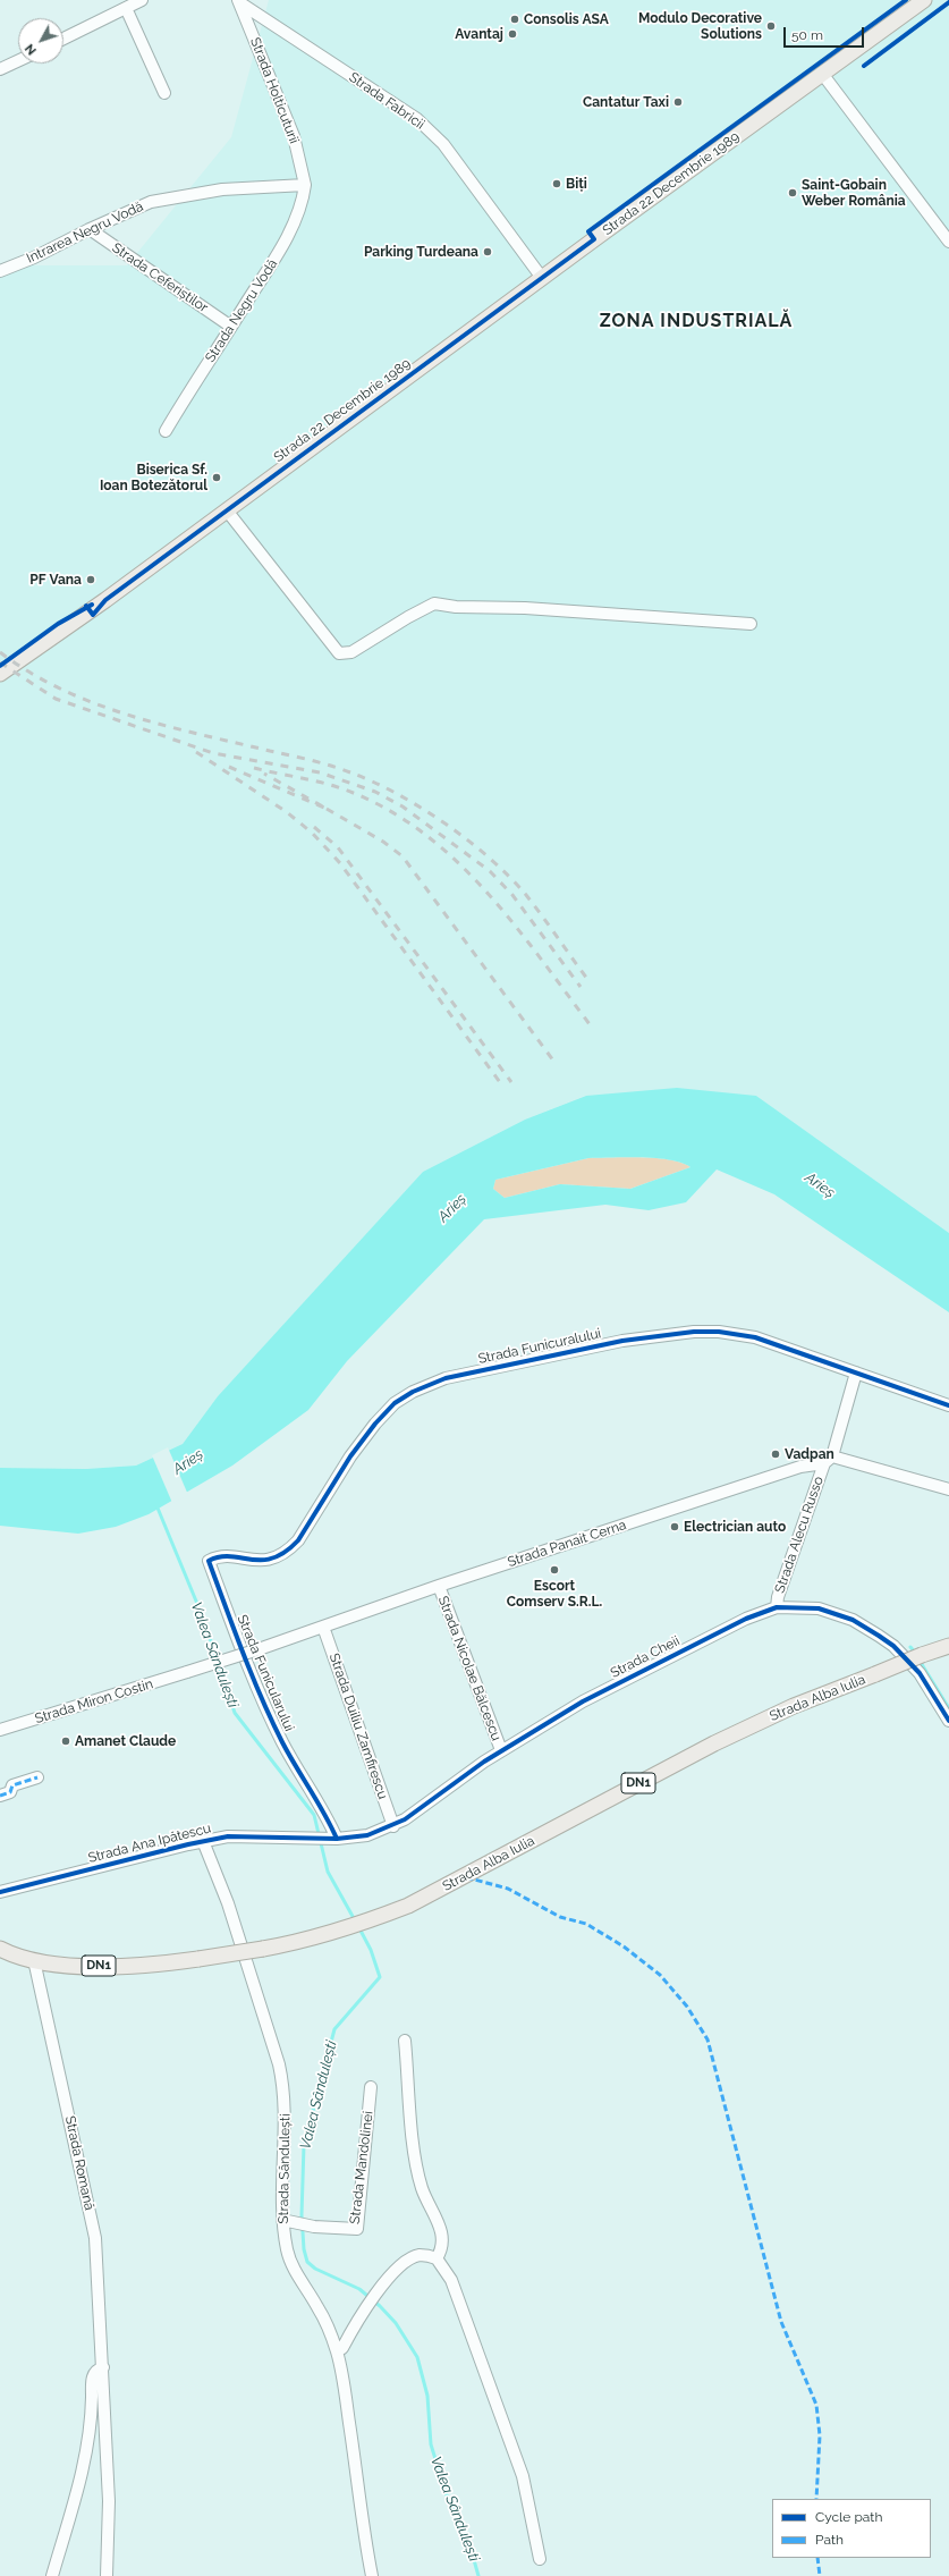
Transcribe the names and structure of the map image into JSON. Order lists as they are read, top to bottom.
{
  "streets": {
    "main road": ["Strada 22 Decembrie 1989", "Strada Alba Iulia", "DN1"],
    "street": [
      "Strada Holticuturii",
      "Strada Fabricii",
      "Intrarea Negru Vodă",
      "Strada Ceferiștilor",
      "Strada Negru Vodă",
      "Strada Funicuralului",
      "Strada Alecu Russo",
      "Strada Panait Cerna",
      "Strada Cheii",
      "Strada Nicolae Bălcescu",
      "Strada Funicularului",
      "Strada Miron Costin",
      "Strada Duiliu Zamfirescu",
      "Strada Ana Ipătescu",
      "Strada Romană",
      "Strada Mandolinei",
      "Strada Sândulești"
    ]
  },
  "crossings": [
    ["Strada Holticuturii", "Strada Fabricii"],
    ["Strada Holticuturii", "Intrarea Negru Vodă"],
    ["Strada Holticuturii", "Strada Negru Vodă"],
    ["Strada Fabricii", "Strada 22 Decembrie 1989"],
    ["Intrarea Negru Vodă", "Strada Ceferiștilor"],
    ["Intrarea Negru Vodă", "Strada Negru Vodă"],
    ["Strada Ceferiștilor", "Strada Negru Vodă"],
    ["Strada Funicuralului", "Strada Alecu Russo"],
    ["Strada Funicuralului", "Strada Funicularului"],
    ["Strada Alecu Russo", "Strada Panait Cerna"],
    ["Strada Alecu Russo", "Strada Cheii"],
    ["Strada Panait Cerna", "Strada Nicolae Bălcescu"],
    ["Strada Panait Cerna", "Strada Miron Costin"],
    ["Strada Panait Cerna", "Strada Duiliu Zamfirescu"],
    ["Strada Cheii", "Strada Nicolae Bălcescu"],
    ["Strada Cheii", "Strada Funicularului"],
    ["Strada Cheii", "Strada Duiliu Zamfirescu"],
    ["Strada Cheii", "Strada Ana Ipătescu"],
    ["Strada Alba Iulia", "Strada Romană"],
    ["Strada Ana Ipătescu", "Strada Sândulești"],
    ["Strada Mandolinei", "Strada Sândulești"]
  ],
  "districts": ["ZONA INDUSTRIALĂ"],
  "water": ["Arieș", "Valea Sândulești"],
  "places": [
    "Consolis ASA",
    "Modulo Decorative Solutions",
    "Avantaj",
    "Cantatur Taxi",
    "Biți",
    "Saint-Gobain Weber România",
    "Parking Turdeana",
    "Biserica Sf. Ioan Botezătorul",
    "PF Vana",
    "Vadpan",
    "Electrician auto",
    "Escort Comserv S.R.L.",
    "Amanet Claude"
  ],
  "legend": ["Cycle path", "Path"],
  "scale_bar": "50 m",
  "north": "bottom left"
}
